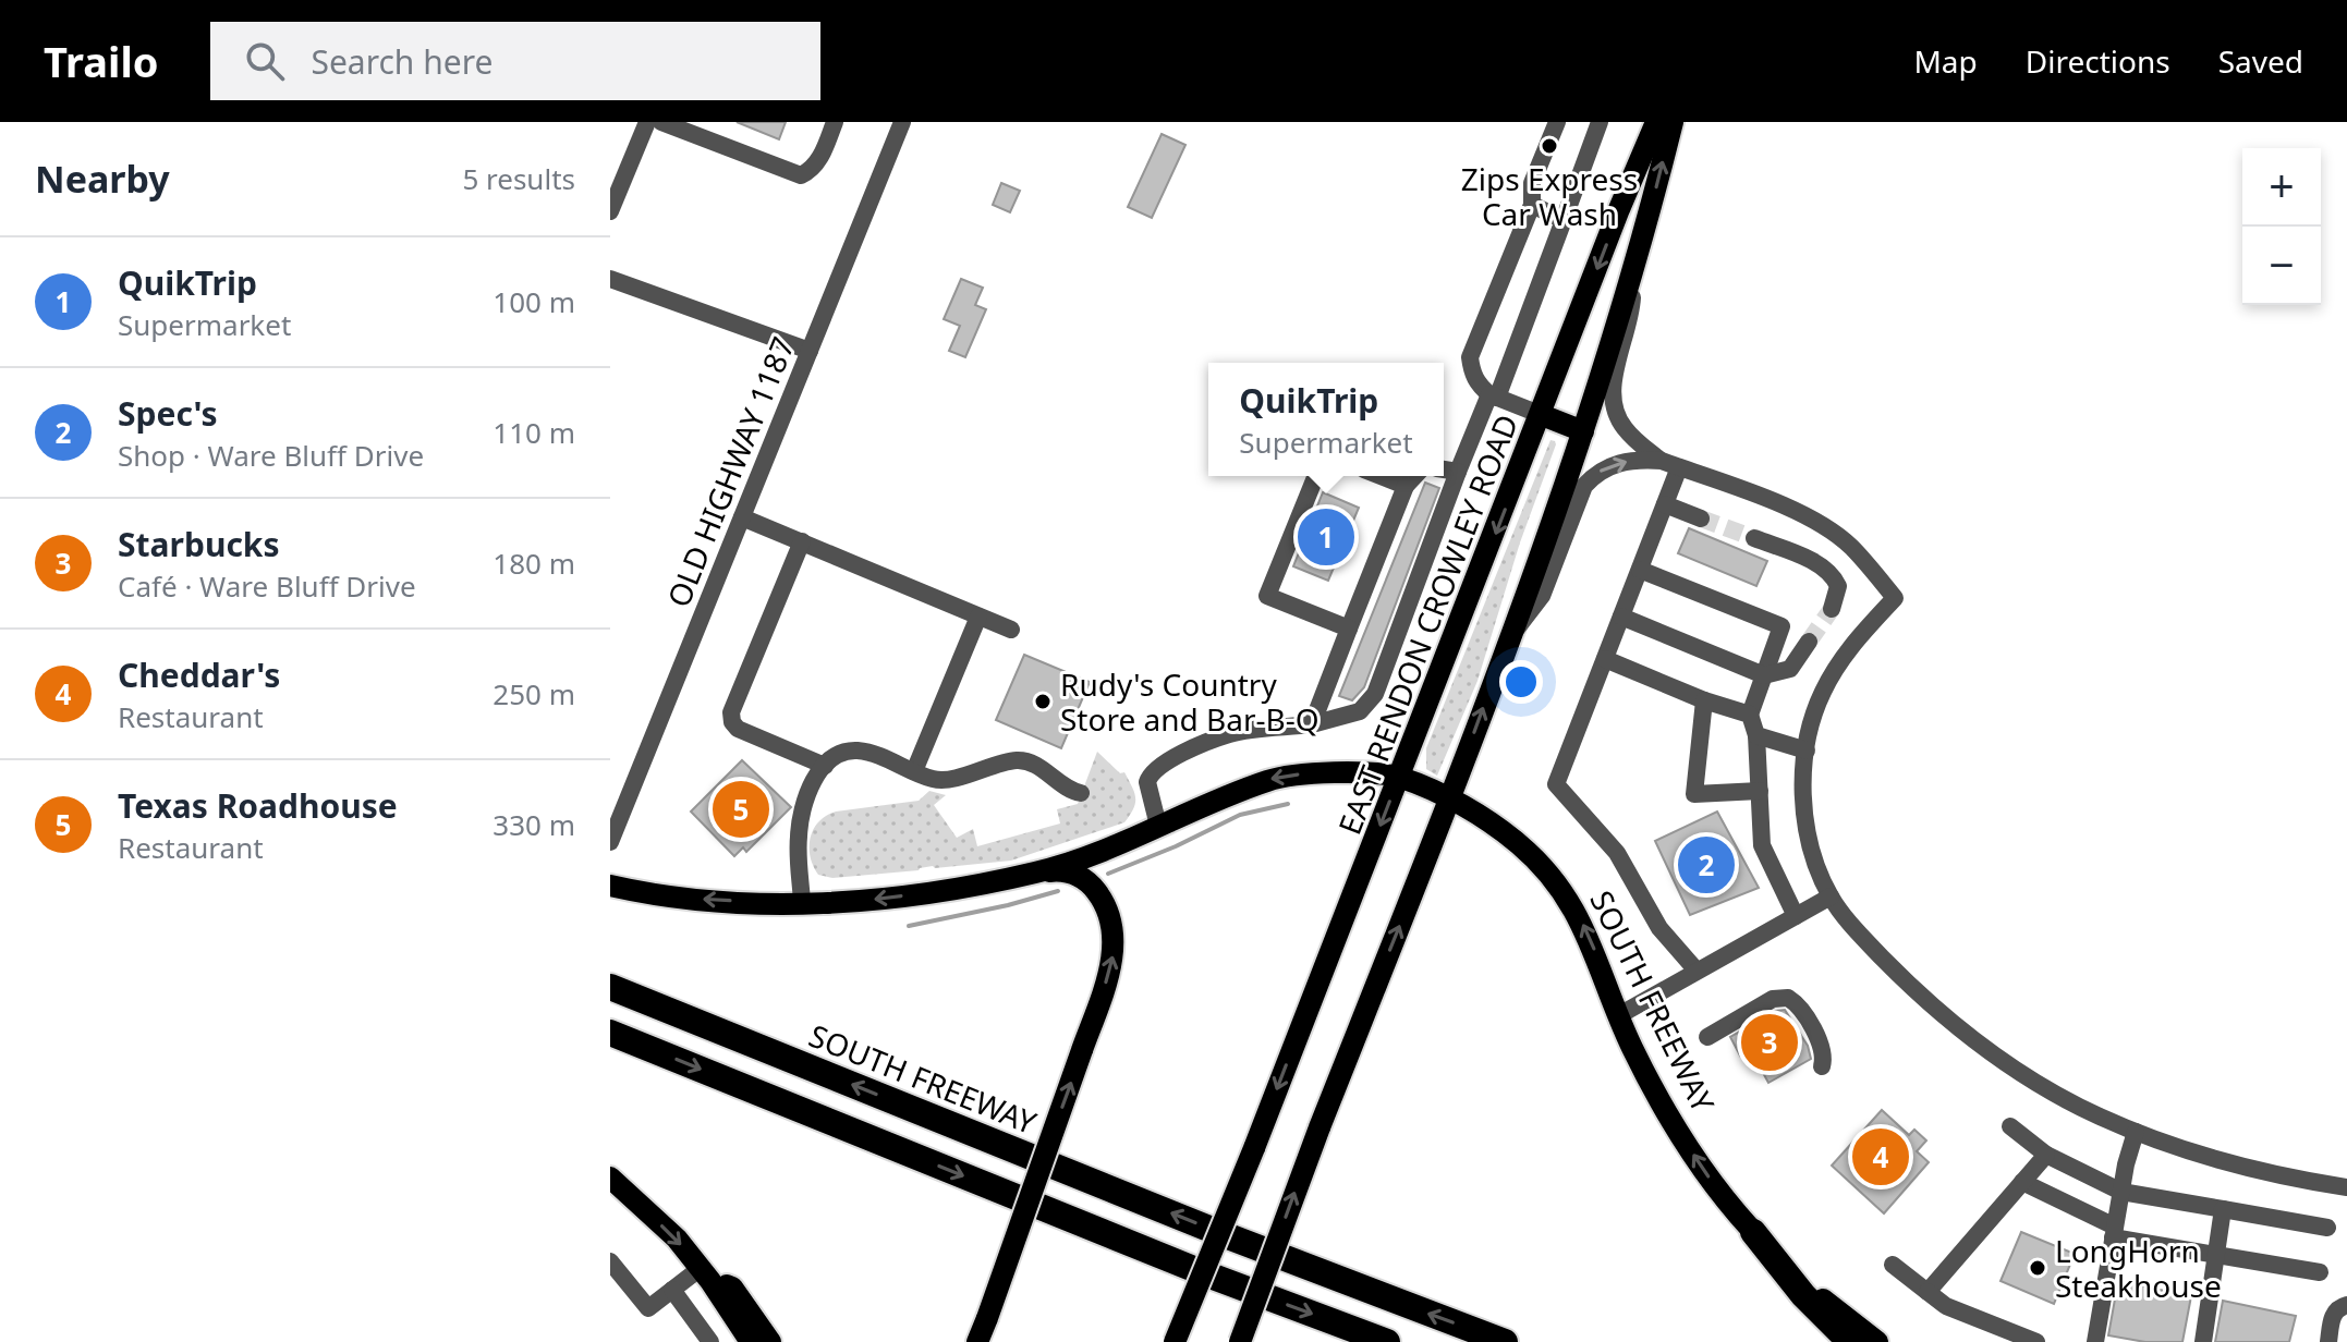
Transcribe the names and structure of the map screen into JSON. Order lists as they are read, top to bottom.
{
  "streets": {
    "highway": ["SOUTH FREEWAY"],
    "main road": ["EAST RENDON CROWLEY ROAD"],
    "street": ["OLD HIGHWAY 1187"]
  },
  "crossings": [
    ["EAST RENDON CROWLEY ROAD", "SOUTH FREEWAY"]
  ],
  "one_way": ["SOUTH FREEWAY"],
  "places": ["Zips Express Car Wash", "Rudy's Country Store and Bar-B-Q", "LongHorn Steakhouse"],
  "page": {
    "header": "Trailo",
    "search": "Search here",
    "nav": ["Map", "Directions", "Saved"],
    "heading": ["Nearby", "5 results"],
    "map_buttons": ["+", "−"],
    "list": [
      {
        "mark": "1",
        "name": "QuikTrip",
        "note": "Supermarket",
        "value": "100 m"
      },
      {
        "mark": "2",
        "name": "Spec's",
        "note": "Shop · Ware Bluff Drive",
        "value": "110 m"
      },
      {
        "mark": "3",
        "name": "Starbucks",
        "note": "Café · Ware Bluff Drive",
        "value": "180 m"
      },
      {
        "mark": "4",
        "name": "Cheddar's",
        "note": "Restaurant",
        "value": "250 m"
      },
      {
        "mark": "5",
        "name": "Texas Roadhouse",
        "note": "Restaurant",
        "value": "330 m"
      }
    ],
    "popup": ["QuikTrip", "Supermarket"],
    "pins": [
      "1",
      "5",
      "2",
      "3",
      "4"
    ]
  }
}
